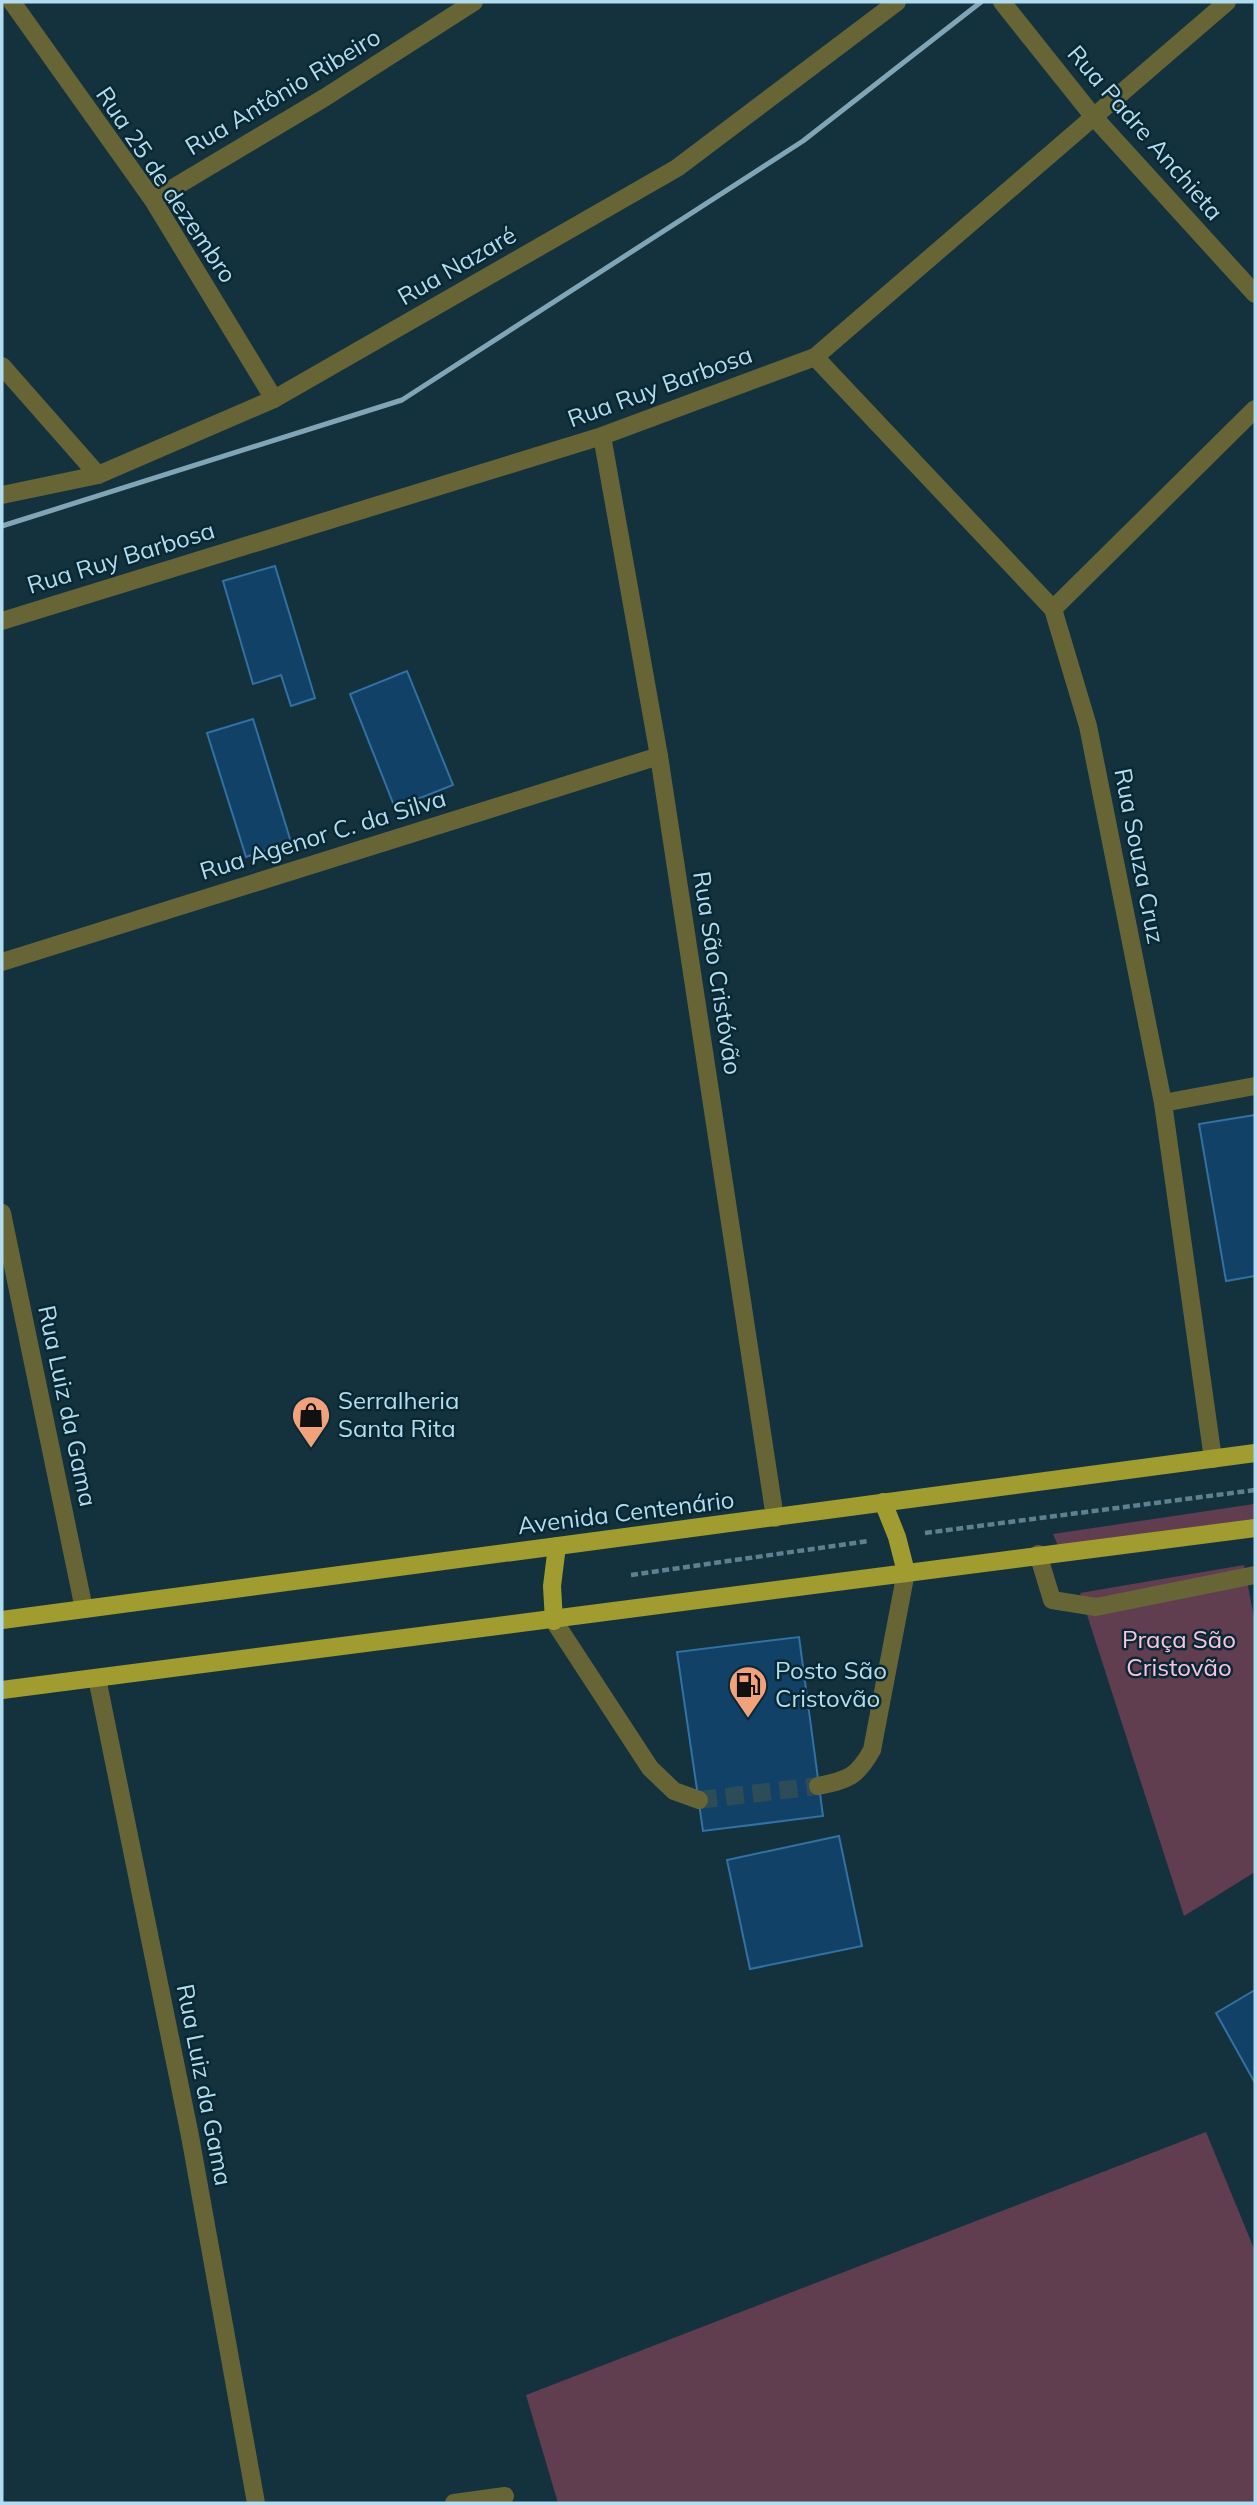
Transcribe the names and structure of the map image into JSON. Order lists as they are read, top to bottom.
{
  "streets": {
    "main road": ["Avenida Centenário"],
    "street": [
      "Rua Antônio Ribeiro",
      "Rua Padre Anchieta",
      "Rua 25 de dezembro",
      "Rua Nazaré",
      "Rua Ruy Barbosa",
      "Rua Agenor C. da Silva",
      "Rua Souza Cruz",
      "Rua São Cristóvão",
      "Rua Luiz da Gama"
    ]
  },
  "crossings": [
    ["Rua Antônio Ribeiro", "Rua 25 de dezembro"],
    ["Rua Padre Anchieta", "Rua Ruy Barbosa"],
    ["Rua 25 de dezembro", "Rua Nazaré"],
    ["Rua Ruy Barbosa", "Rua Souza Cruz"],
    ["Rua Ruy Barbosa", "Rua São Cristóvão"],
    ["Rua Agenor C. da Silva", "Rua São Cristóvão"],
    ["Rua Souza Cruz", "Avenida Centenário"],
    ["Rua São Cristóvão", "Avenida Centenário"],
    ["Rua Luiz da Gama", "Avenida Centenário"]
  ],
  "parks": ["Praça São Cristovão"],
  "places": {
    "shop": ["Serralheria Santa Rita"],
    "fuel station": ["Posto São Cristovão"]
  }
}
